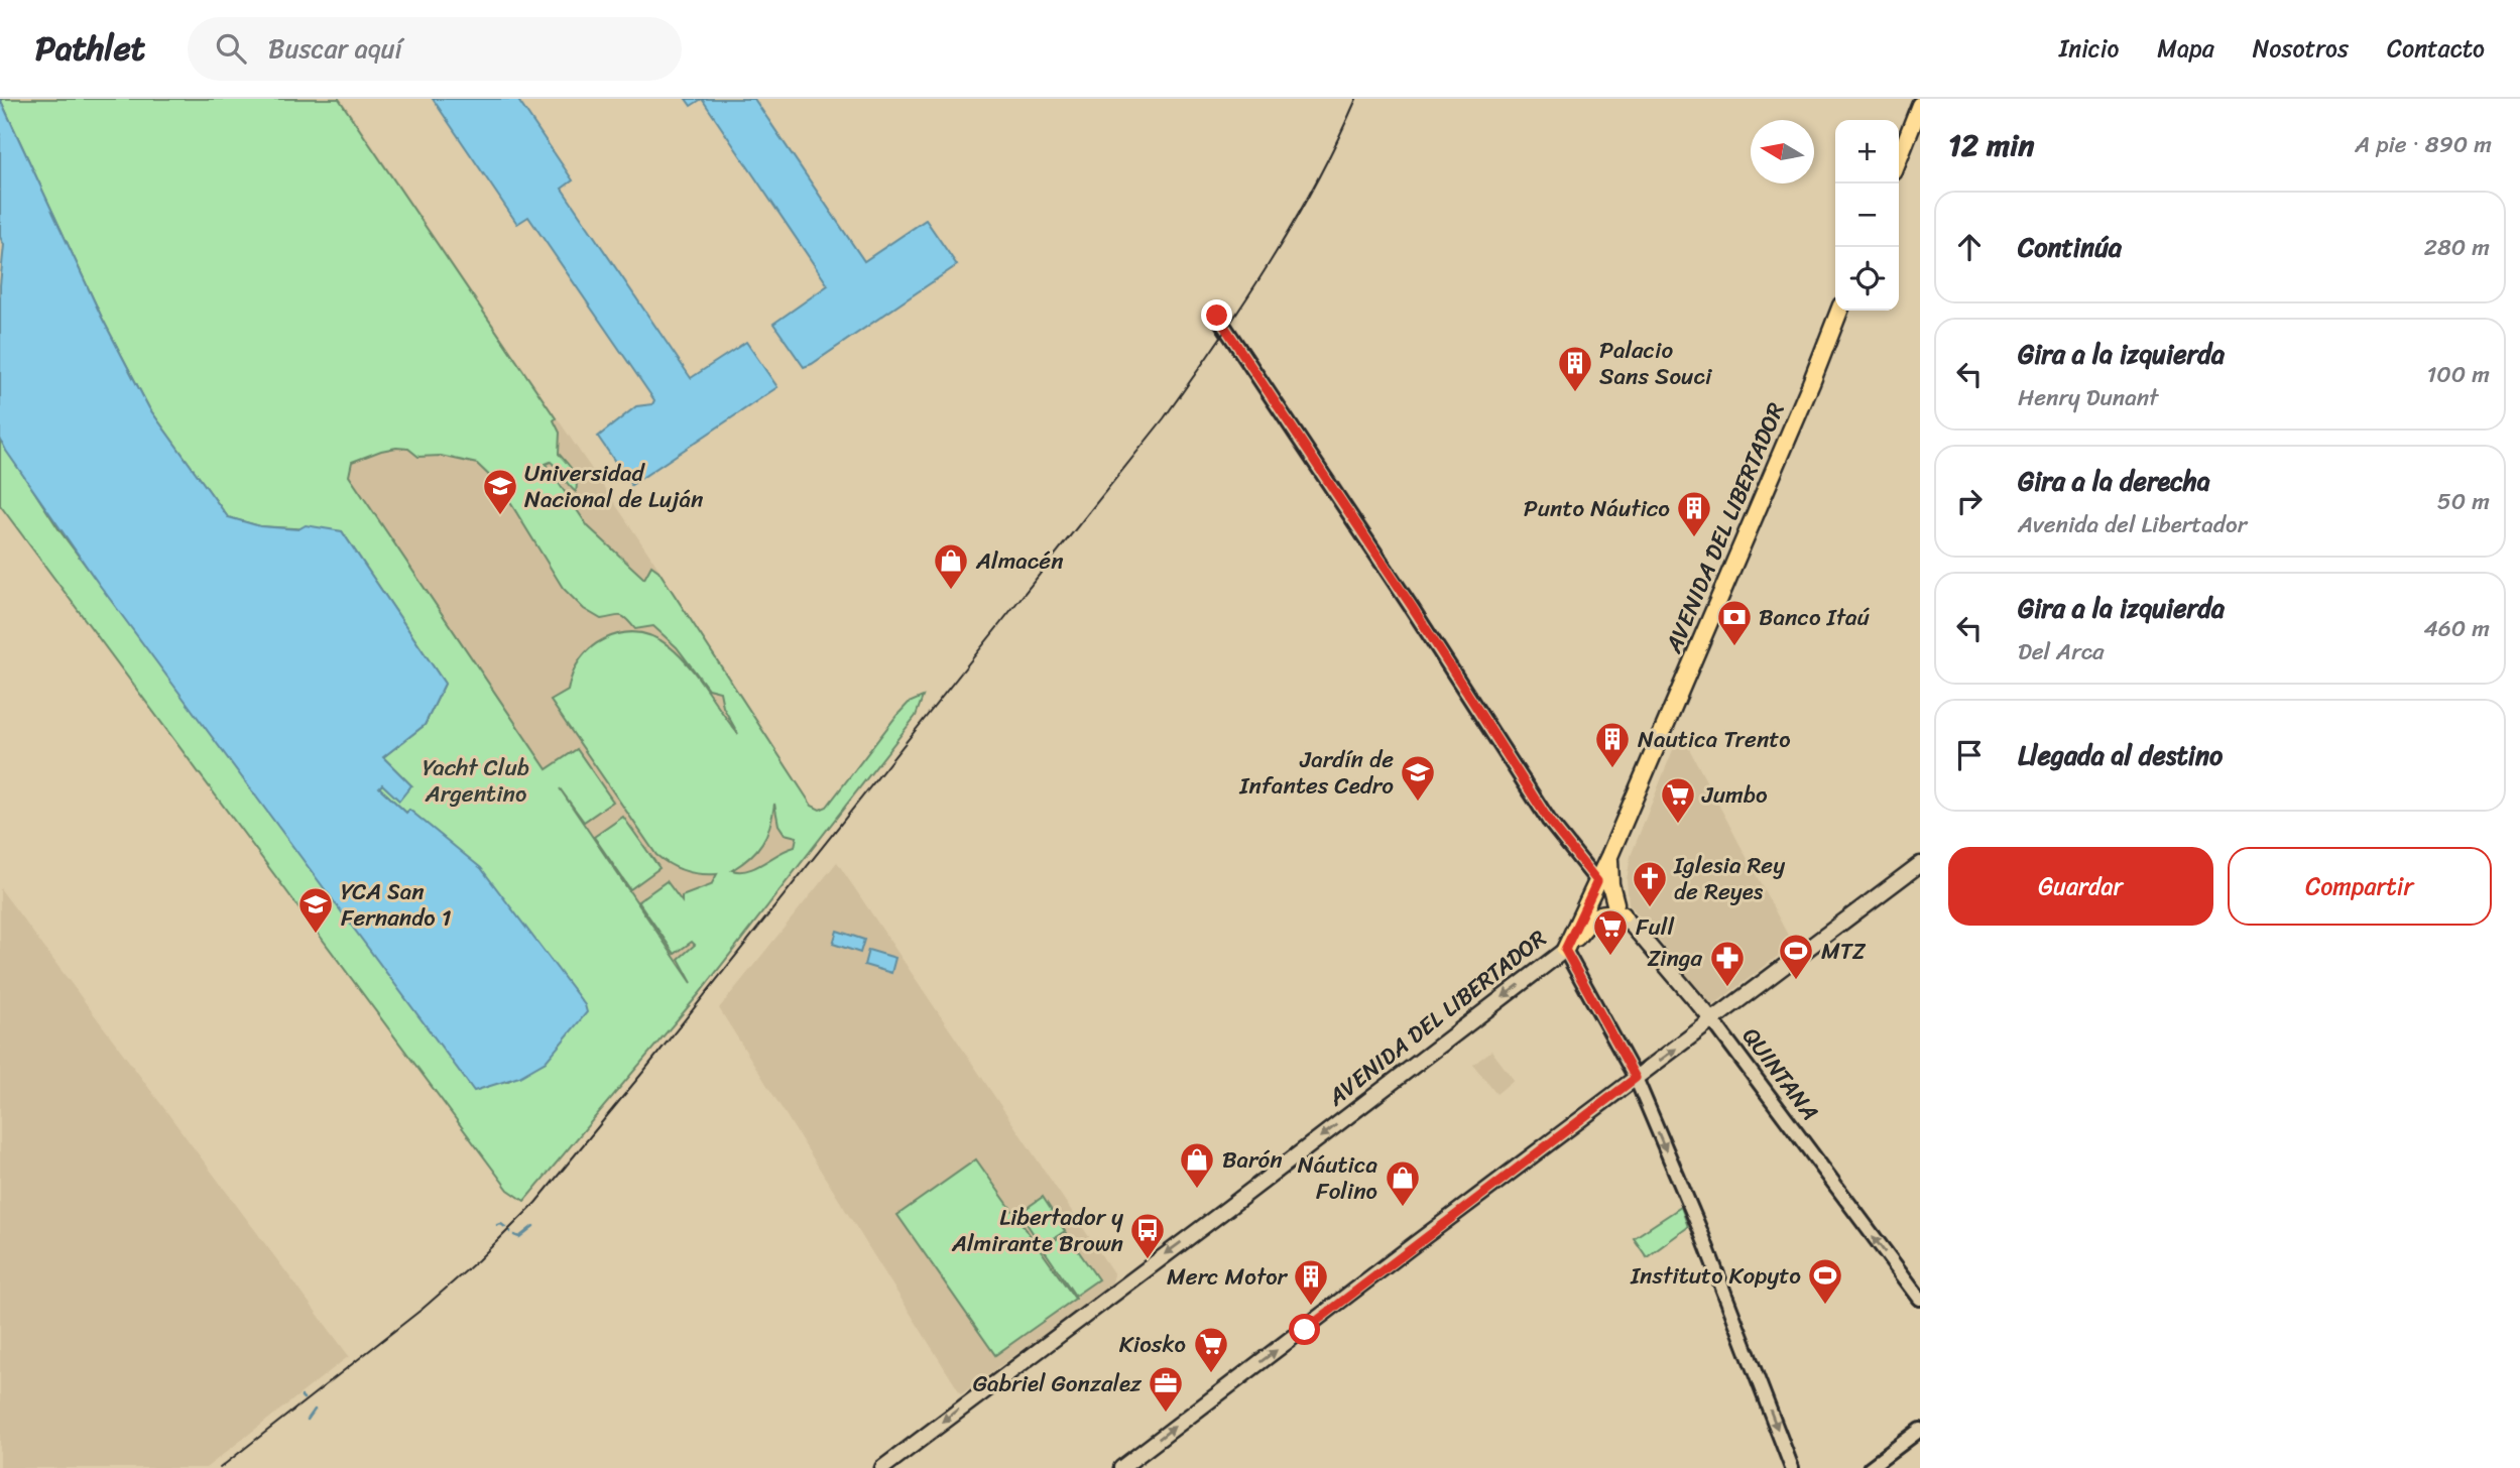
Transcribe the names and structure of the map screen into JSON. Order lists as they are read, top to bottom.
{
  "streets": {
    "main road": ["AVENIDA DEL LIBERTADOR", "QUINTANA"]
  },
  "crossings": [
    ["AVENIDA DEL LIBERTADOR", "QUINTANA"]
  ],
  "one_way": ["AVENIDA DEL LIBERTADOR", "QUINTANA"],
  "parks": ["Yacht Club Argentino"],
  "places": {
    "building": [
      "Palacio Sans Souci",
      "Punto Náutico",
      "Nautica Trento",
      "Merc Motor"
    ],
    "school or university": ["Universidad Nacional de Luján", "Jardín de Infantes Cedro", "YCA San Fernando 1"],
    "shop": ["Almacén", "Barón", "Náutica Folino"],
    "bank": ["Banco Itaú"],
    "supermarket": ["Jumbo", "Full", "Kiosko"],
    "church": ["Iglesia Rey de Reyes"],
    "sports": ["MTZ", "Instituto Kopyto"],
    "pharmacy": ["Zinga"],
    "bus stop": ["Libertador y Almirante Brown"],
    "office": ["Gabriel Gonzalez"]
  },
  "north": "left",
  "page": {
    "header": "Pathlet",
    "search": "Buscar aquí",
    "nav": [
      "Inicio",
      "Mapa",
      "Nosotros",
      "Contacto"
    ],
    "heading": ["12 min", "A pie · 890 m"],
    "map_buttons": ["+", "−"],
    "list": [
      ["Continúa", "280 m"],
      ["Gira a la izquierda", "Henry Dunant", "100 m"],
      ["Gira a la derecha", "Avenida del Libertador", "50 m"],
      ["Gira a la izquierda", "Del Arca", "460 m"],
      "Llegada al destino"
    ],
    "buttons": ["Guardar", "Compartir"]
  }
}
